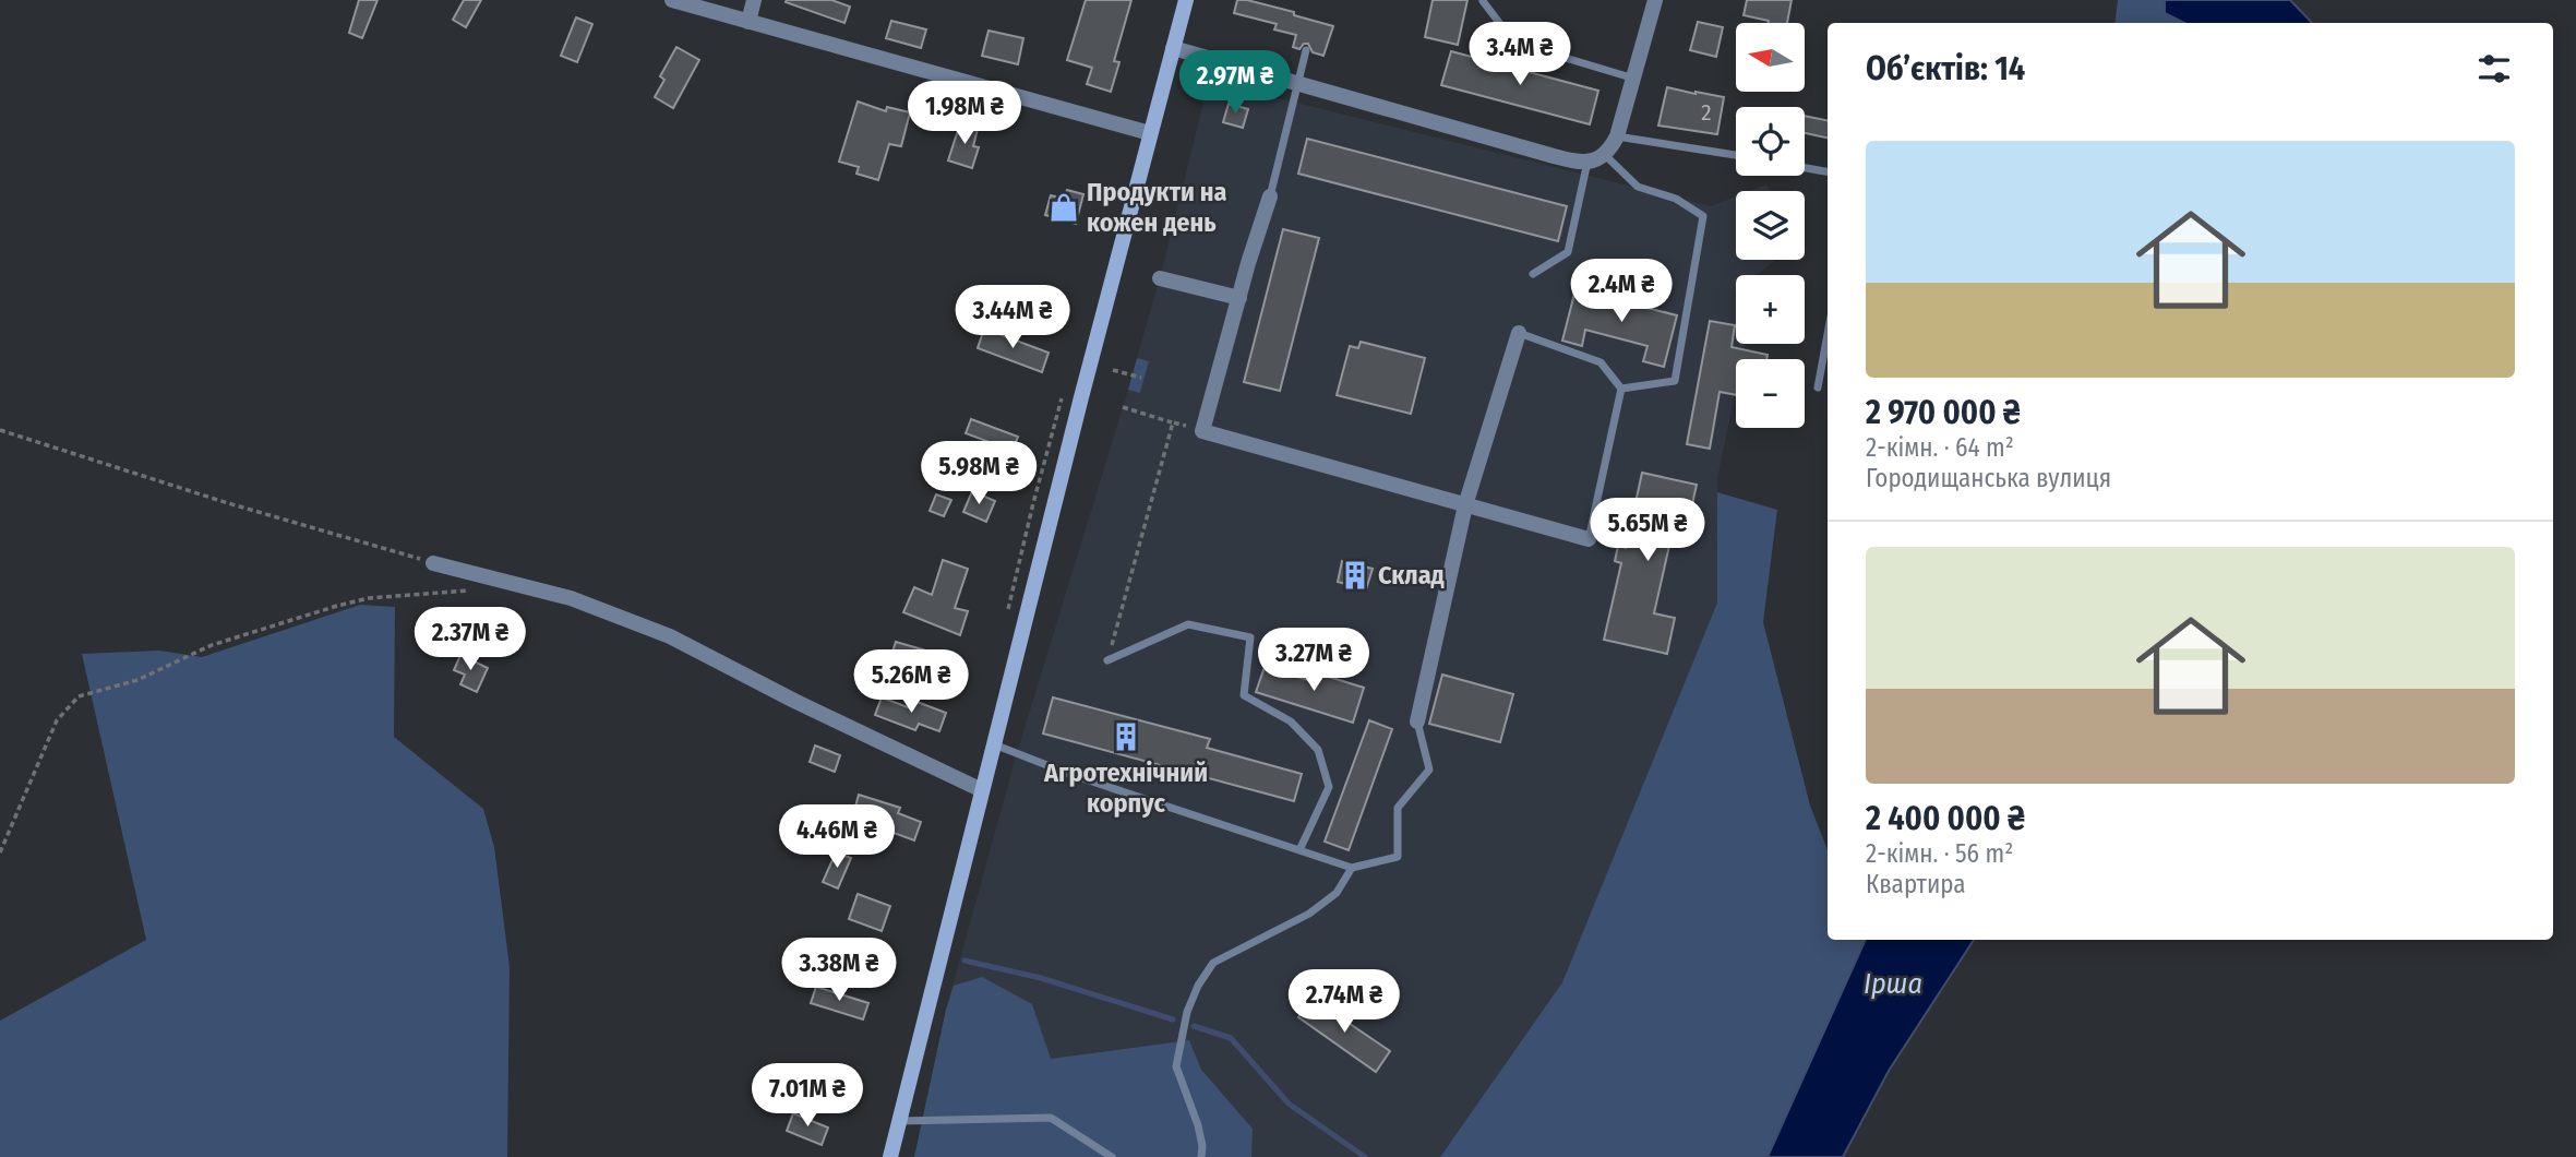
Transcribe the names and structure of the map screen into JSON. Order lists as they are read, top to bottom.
{
  "water": ["Ірша"],
  "places": {
    "shop": ["Продукти на кожен день"],
    "building": ["Склад", "Агротехнічний корпус"]
  },
  "house_numbers": ["2"],
  "north": "left",
  "page": {
    "price": [
      "3.4M ₴",
      "2.97M ₴",
      "1.98M ₴",
      "2.4M ₴",
      "3.44M ₴",
      "5.98M ₴",
      "5.65M ₴",
      "2.37M ₴",
      "3.27M ₴",
      "5.26M ₴",
      "4.46M ₴",
      "3.38M ₴",
      "2.74M ₴",
      "7.01M ₴"
    ],
    "map_buttons": ["+", "−"],
    "heading": "Об’єктів: 14",
    "list": [
      {
        "name": "2 970 000 ₴",
        "note": "2-кімн. · 64 m² · Городищанська вулиця"
      },
      {
        "name": "2 400 000 ₴",
        "note": "2-кімн. · 56 m² · Квартира"
      }
    ]
  }
}
